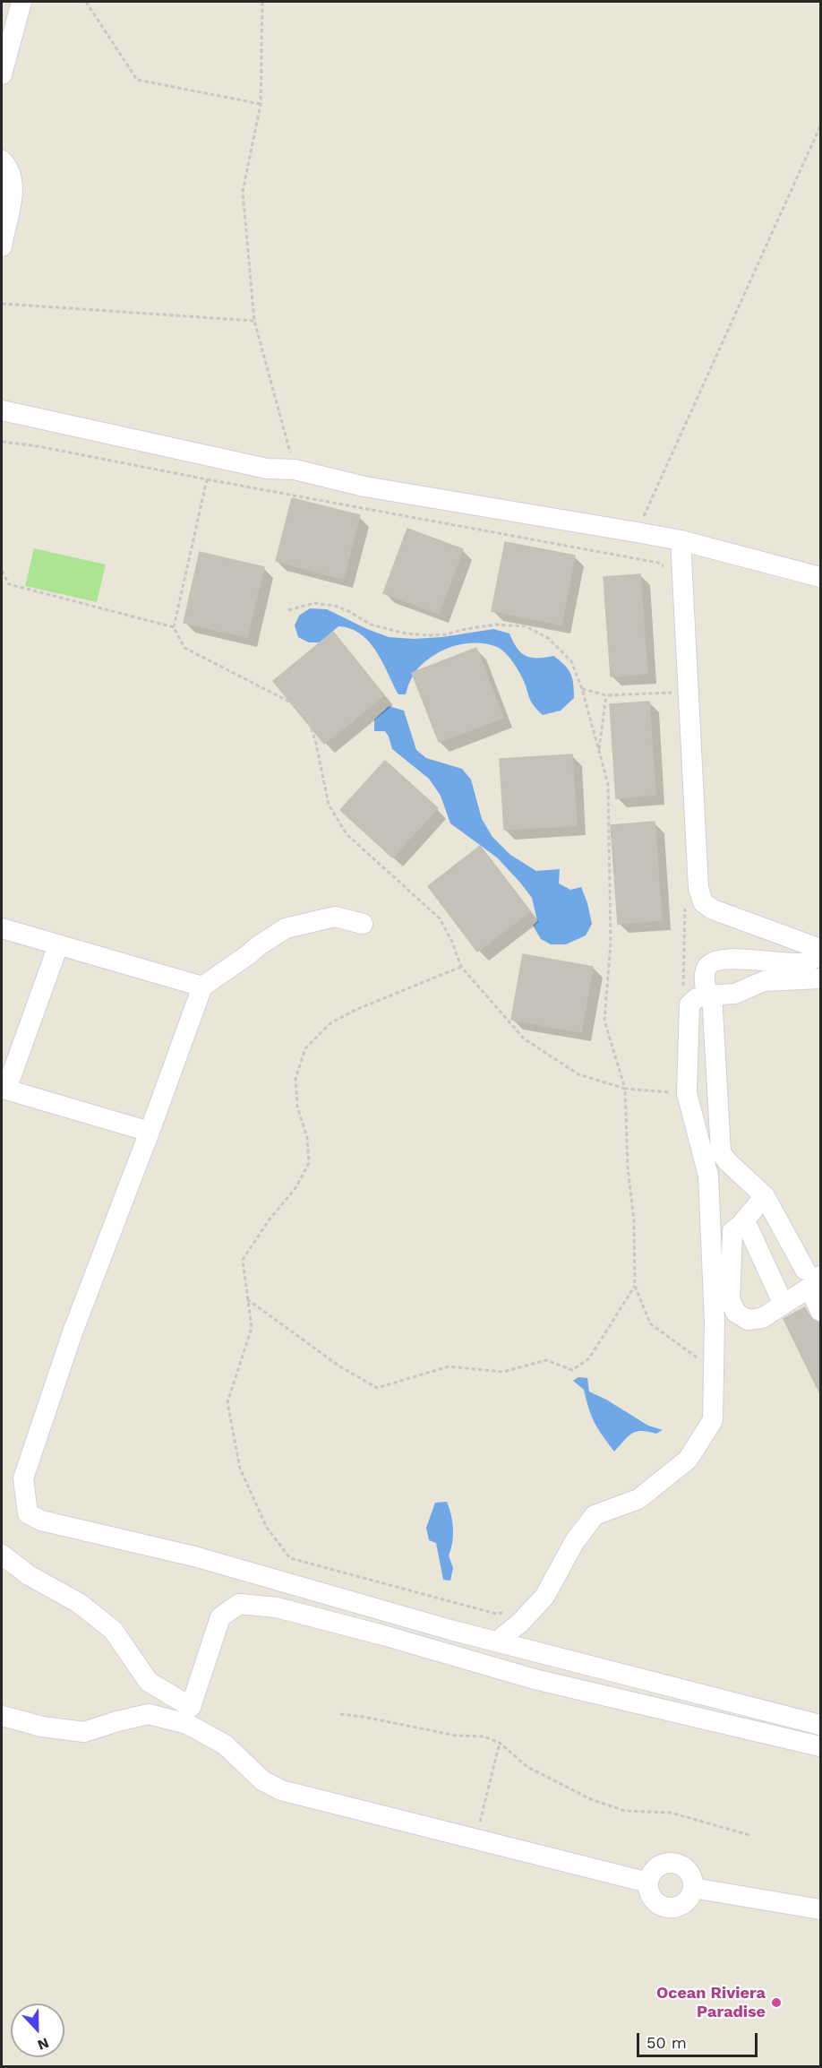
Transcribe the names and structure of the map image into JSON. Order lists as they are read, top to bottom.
{
  "places": ["Ocean Riviera Paradise"],
  "scale_bar": "50 m",
  "north": "bottom"
}
